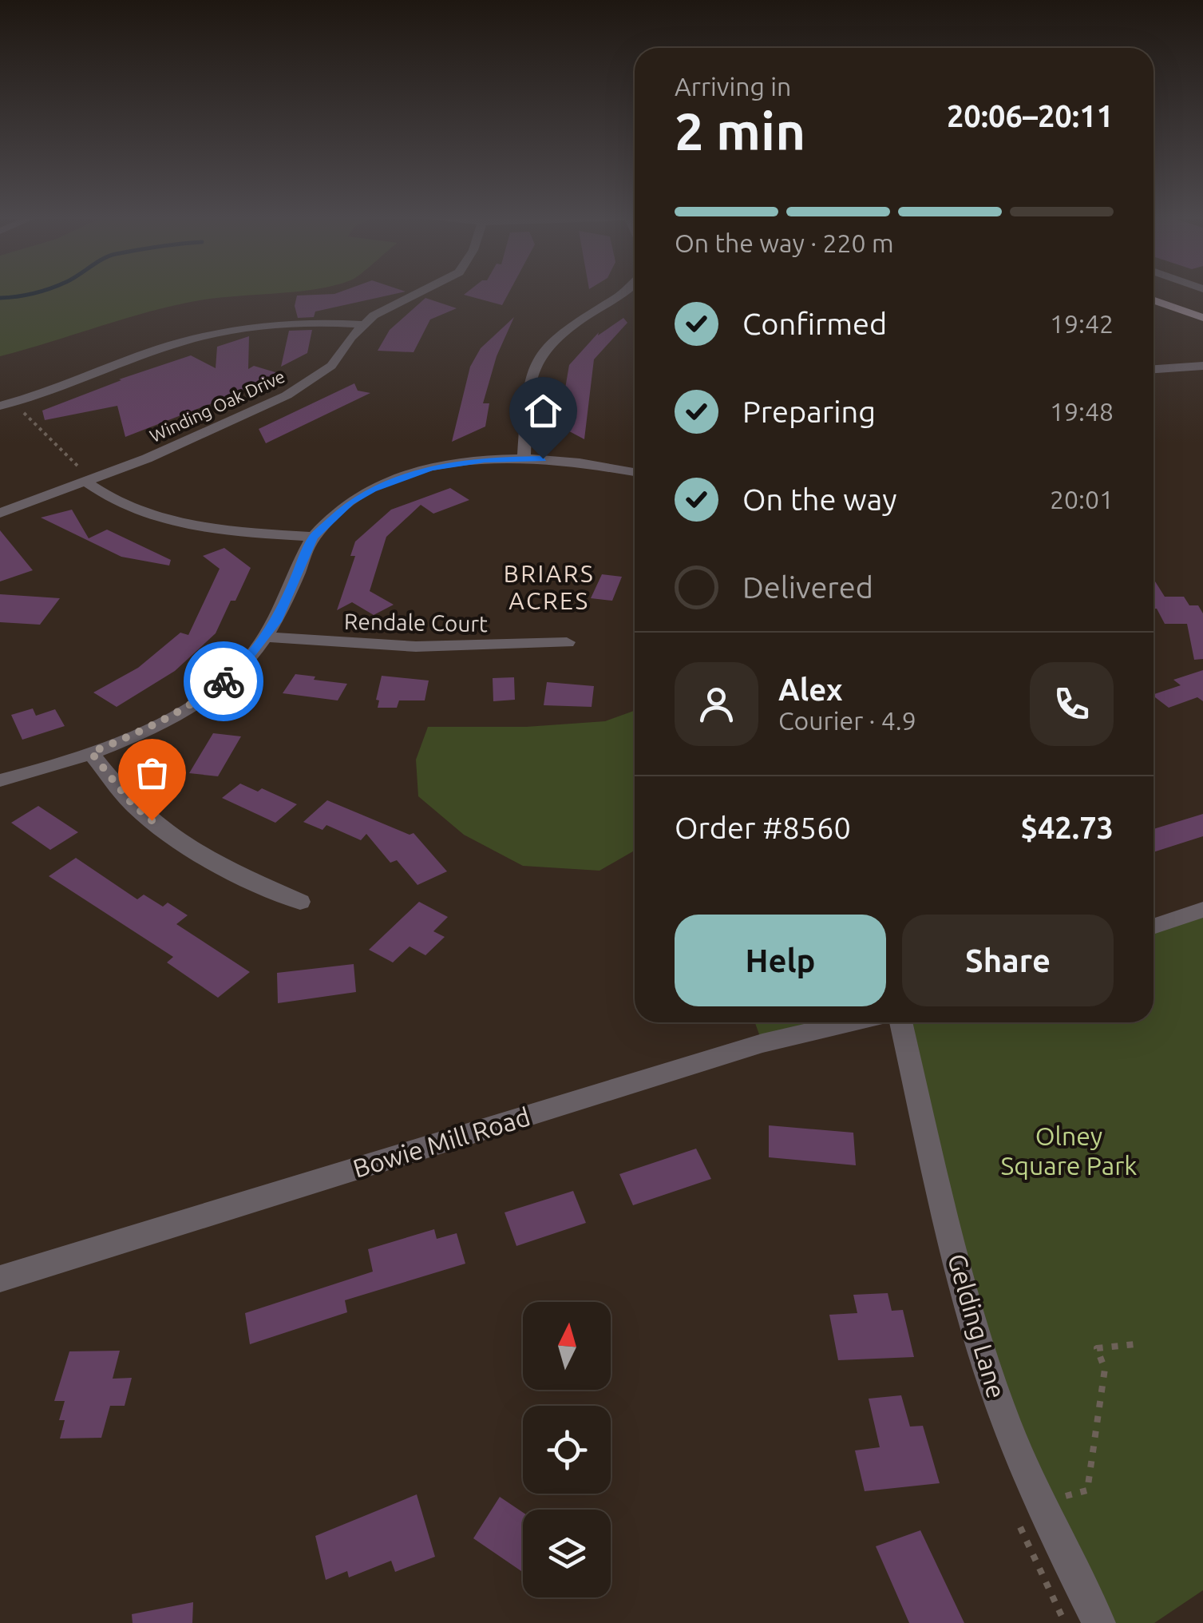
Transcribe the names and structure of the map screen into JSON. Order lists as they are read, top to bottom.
{
  "streets": {
    "street": [
      "Winding Oak Drive",
      "Rendale Court",
      "Bowie Mill Road",
      "Gelding Lane"
    ]
  },
  "districts": ["BRIARS ACRES"],
  "parks": ["Olney Square Park"],
  "north": "top",
  "page": {
    "heading": ["2 min", "Arriving in", "20:06–20:11"],
    "panel": [
      "Alex",
      "Courier · 4.9",
      "Order #8560",
      "$42.73"
    ],
    "bar": "On the way · 220 m",
    "list": [
      ["Confirmed", "19:42"],
      ["Preparing", "19:48"],
      ["On the way", "20:01"],
      "Delivered"
    ],
    "buttons": ["Help", "Share"]
  }
}
